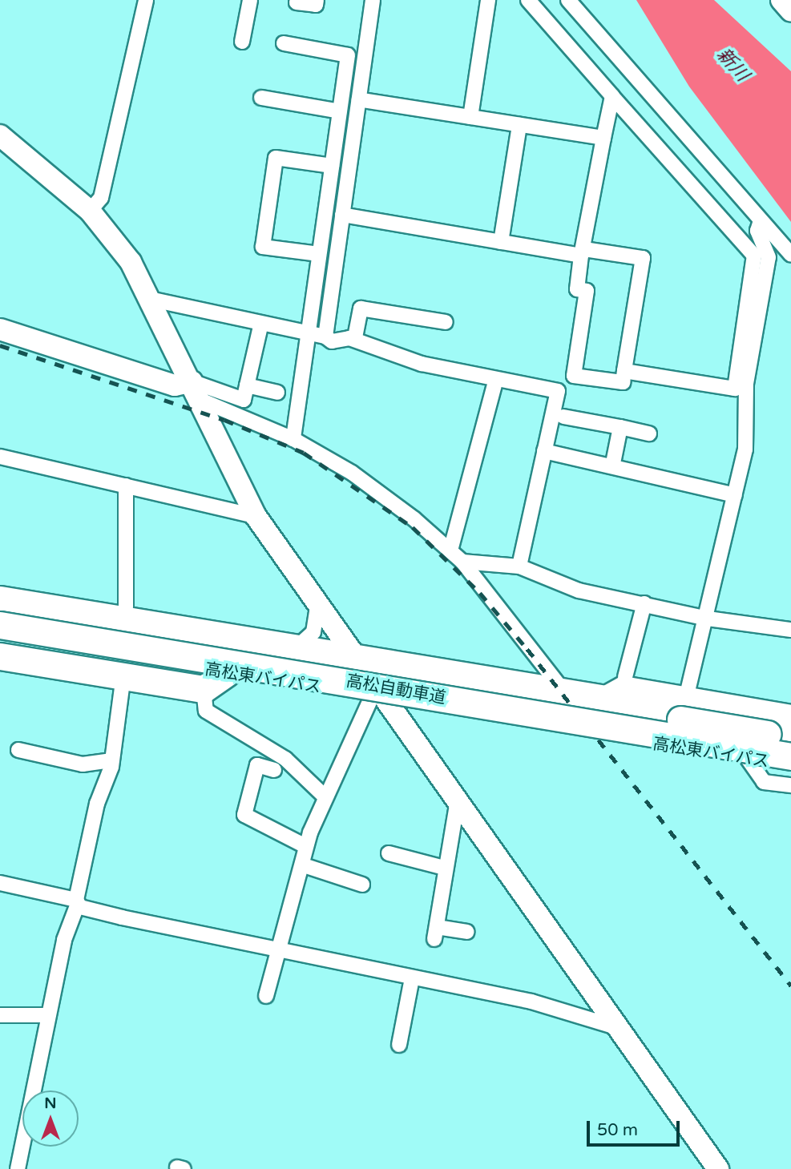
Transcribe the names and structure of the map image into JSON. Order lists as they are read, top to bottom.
{
  "streets": {
    "highway": ["高松東バイパス", "高松自動車道"]
  },
  "water": ["新川"],
  "scale_bar": "50 m",
  "north": "top"
}
